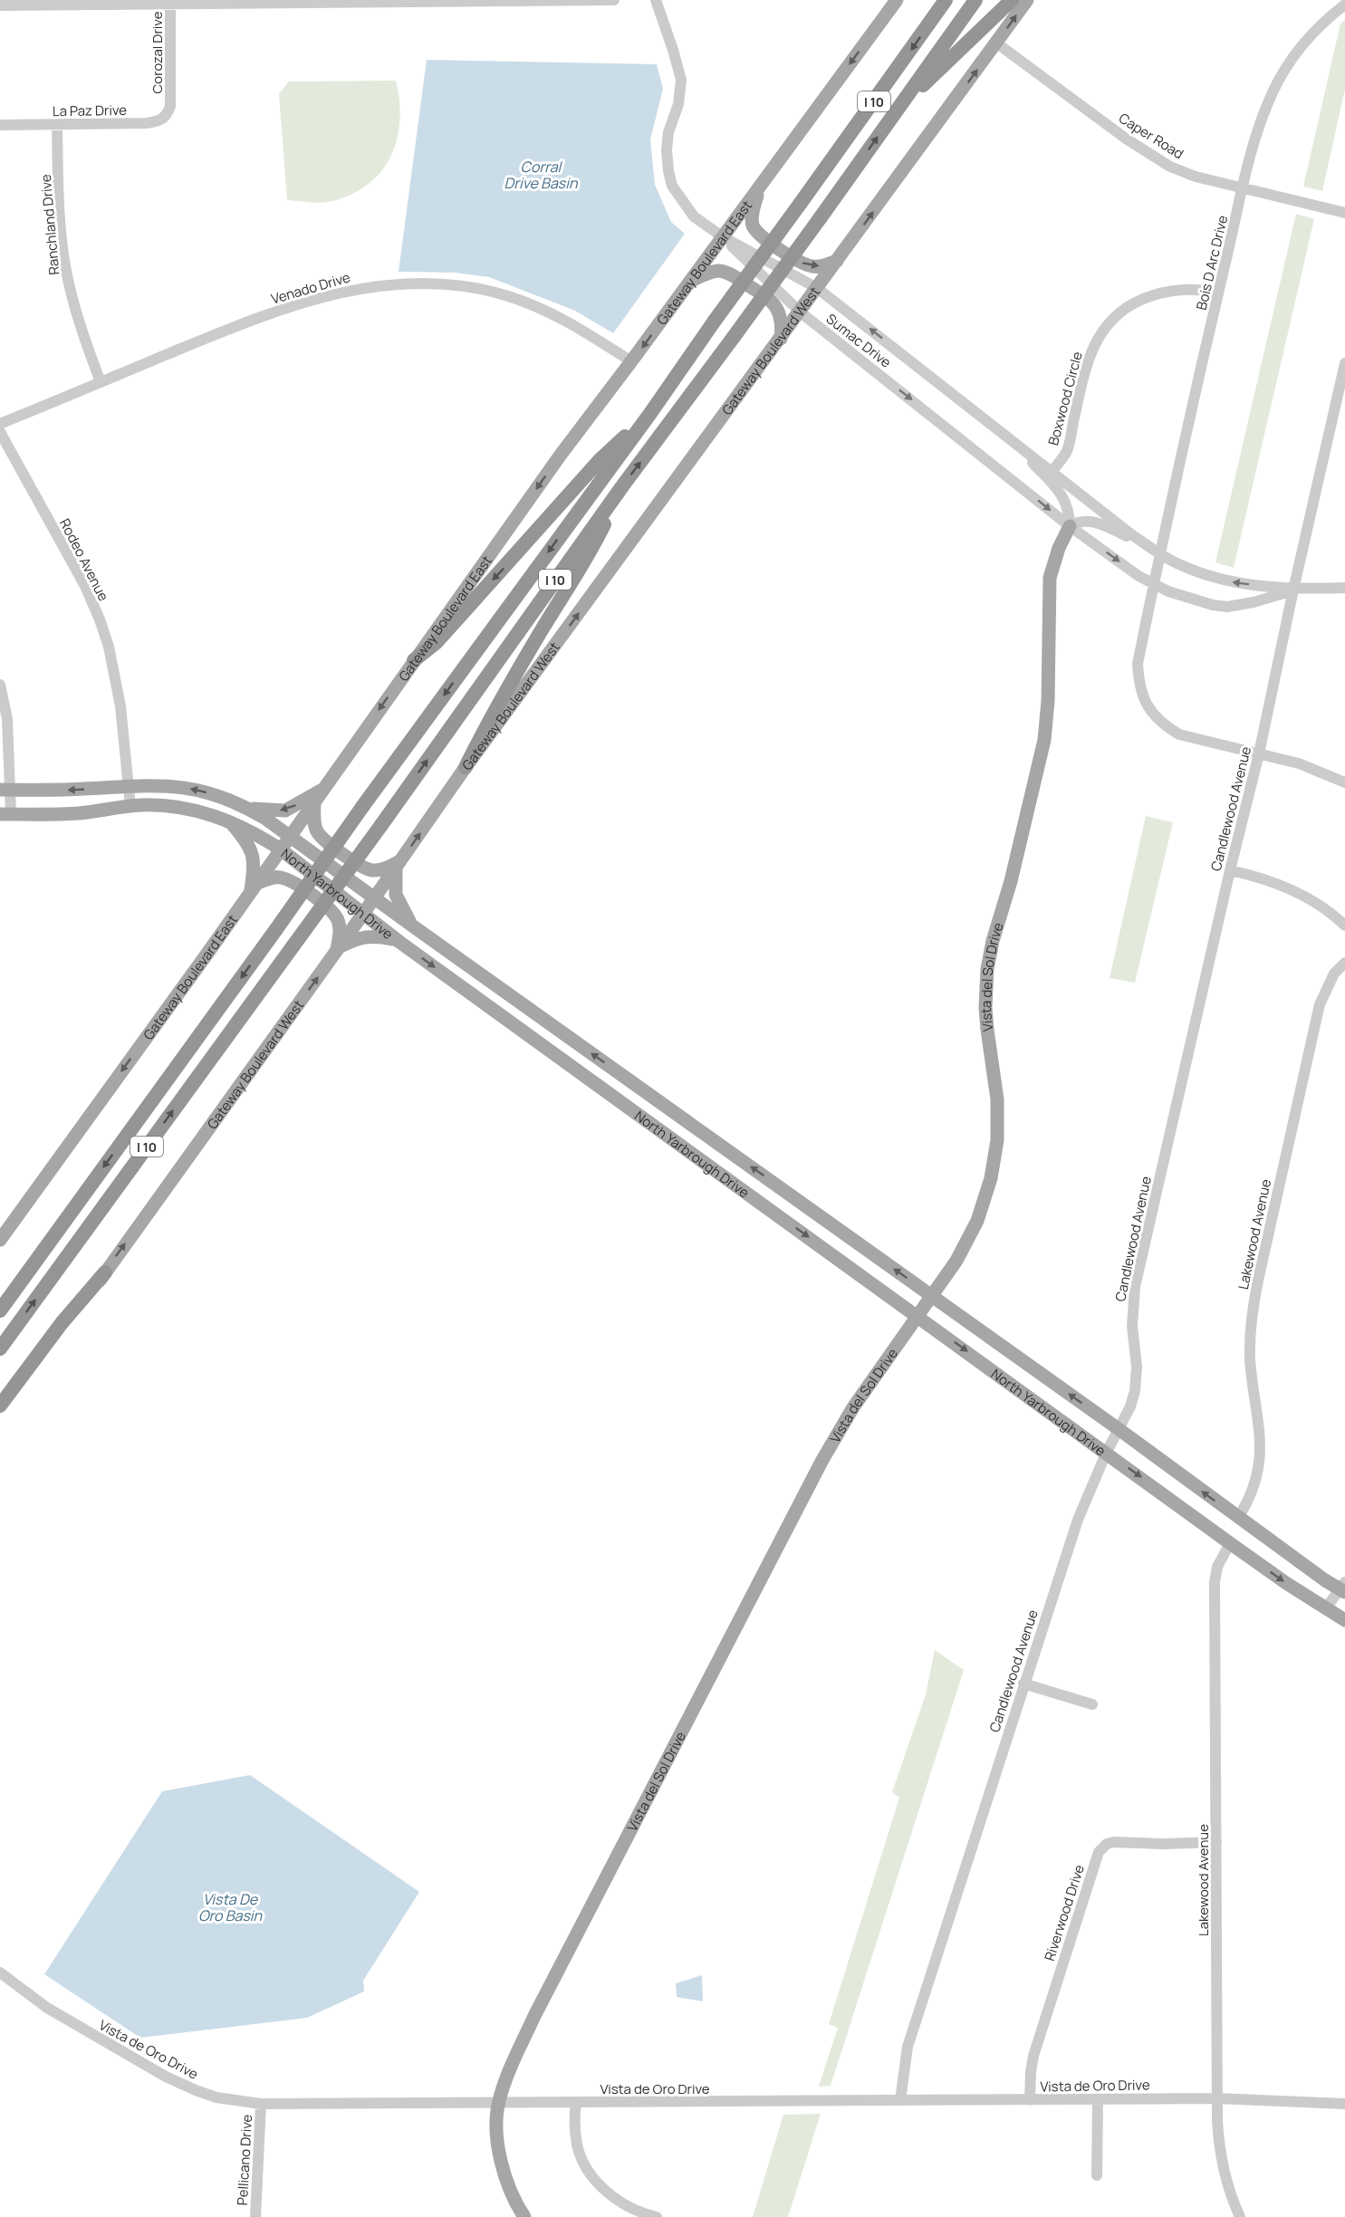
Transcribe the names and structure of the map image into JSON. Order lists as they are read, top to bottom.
{
  "streets": {
    "highway": ["I 10"],
    "main road": [
      "Gateway Boulevard East",
      "Gateway Boulevard West",
      "North Yarbrough Drive",
      "Vista del Sol Drive"
    ],
    "street": [
      "Corozal Drive",
      "La Paz Drive",
      "Caper Road",
      "Ranchland Drive",
      "Bois D Arc Drive",
      "Venado Drive",
      "Sumac Drive",
      "Boxwood Circle",
      "Rodeo Avenue",
      "Candlewood Avenue",
      "Lakewood Avenue",
      "Riverwood Drive",
      "Vista de Oro Drive",
      "Pellicano Drive"
    ]
  },
  "crossings": [
    ["Corozal Drive", "La Paz Drive"],
    ["La Paz Drive", "Ranchland Drive"],
    ["Caper Road", "Bois D Arc Drive"],
    ["Caper Road", "Gateway Boulevard West"],
    ["Ranchland Drive", "Venado Drive"],
    ["Gateway Boulevard East", "Venado Drive"],
    ["Gateway Boulevard East", "Sumac Drive"],
    ["Gateway Boulevard East", "North Yarbrough Drive"],
    ["Bois D Arc Drive", "Sumac Drive"],
    ["Bois D Arc Drive", "Boxwood Circle"],
    ["Bois D Arc Drive", "Candlewood Avenue"],
    ["Sumac Drive", "Gateway Boulevard West"],
    ["Sumac Drive", "Boxwood Circle"],
    ["Sumac Drive", "Candlewood Avenue"],
    ["Sumac Drive", "Vista del Sol Drive"],
    ["Gateway Boulevard West", "North Yarbrough Drive"],
    ["Rodeo Avenue", "North Yarbrough Drive"],
    ["Candlewood Avenue", "North Yarbrough Drive"],
    ["Candlewood Avenue", "Vista de Oro Drive"],
    ["North Yarbrough Drive", "Vista del Sol Drive"],
    ["North Yarbrough Drive", "Lakewood Avenue"],
    ["Vista del Sol Drive", "Vista de Oro Drive"],
    ["Lakewood Avenue", "Riverwood Drive"],
    ["Lakewood Avenue", "Vista de Oro Drive"],
    ["Riverwood Drive", "Vista de Oro Drive"],
    ["Vista de Oro Drive", "Pellicano Drive"]
  ],
  "one_way": ["Gateway Boulevard East", "Gateway Boulevard West"],
  "water": ["Corral Drive Basin", "Vista De Oro Basin"]
}
